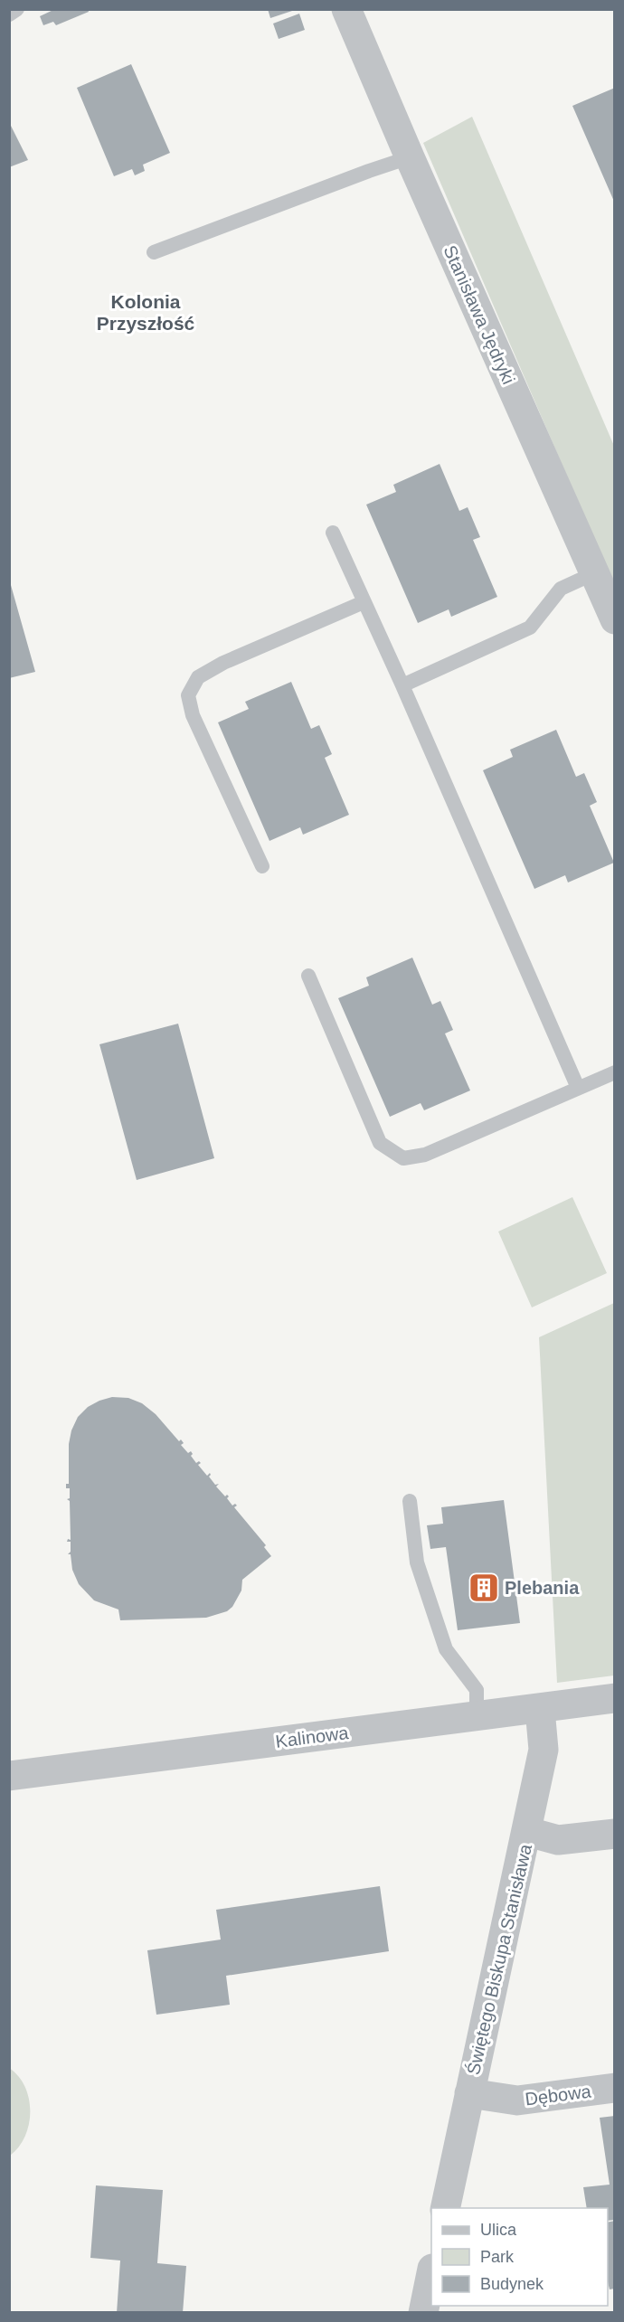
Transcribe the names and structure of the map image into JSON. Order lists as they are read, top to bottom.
{
  "streets": {
    "street": [
      "Stanisława Jędryki",
      "Kalinowa",
      "Świętego Biskupa Stanisława",
      "Dębowa"
    ]
  },
  "crossings": [
    ["Kalinowa", "Świętego Biskupa Stanisława"],
    ["Świętego Biskupa Stanisława", "Dębowa"]
  ],
  "districts": ["Kolonia Przyszłość"],
  "places": {
    "building": ["Plebania"]
  },
  "legend": ["Ulica", "Park", "Budynek"]
}
